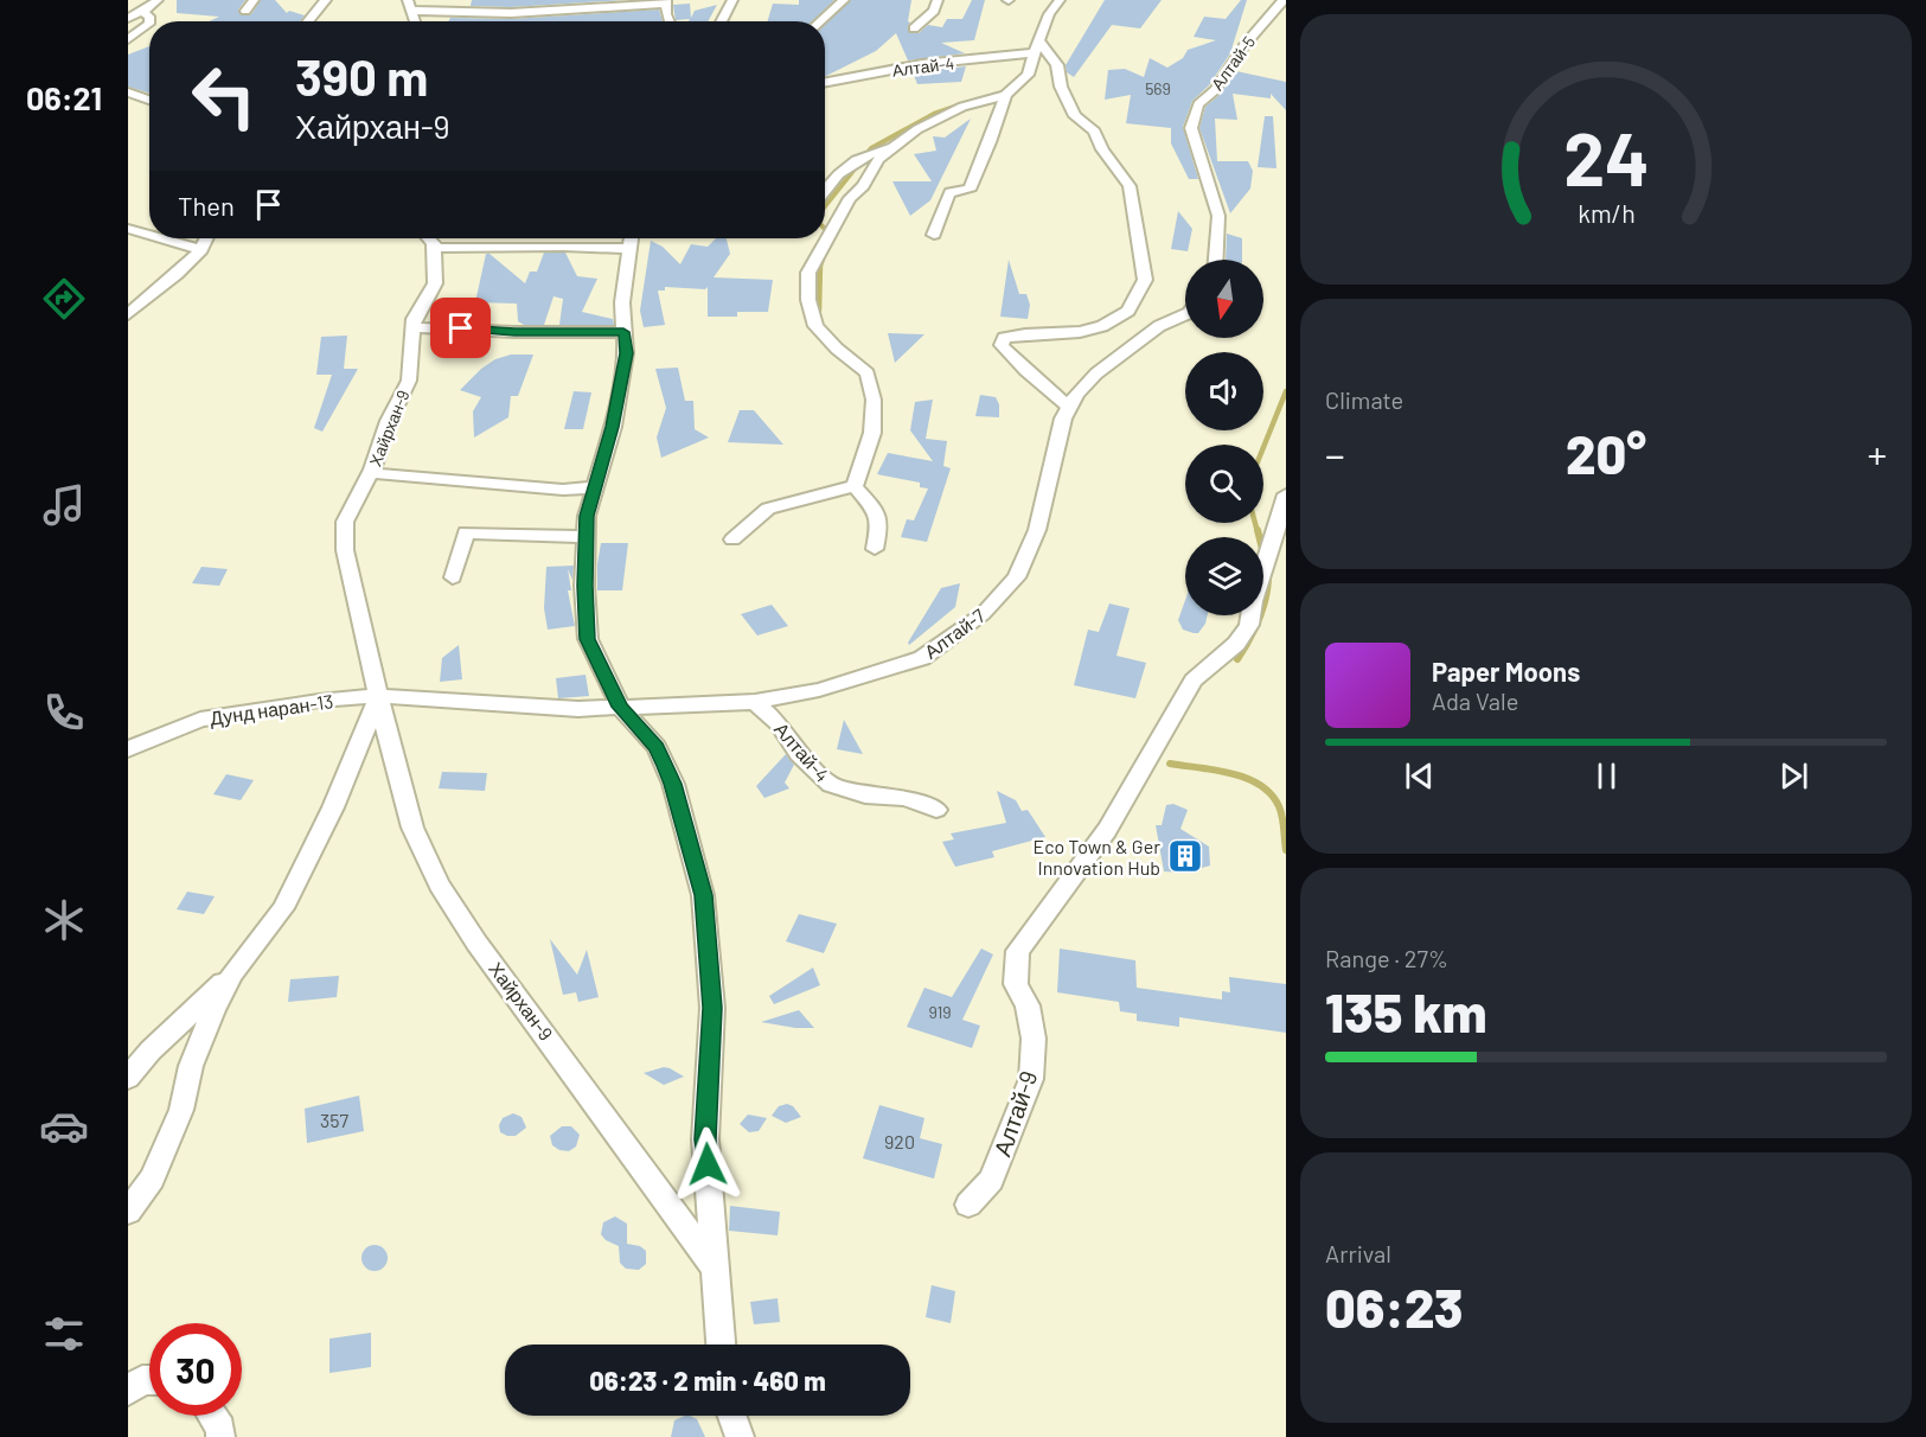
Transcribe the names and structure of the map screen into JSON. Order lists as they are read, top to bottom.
{
  "streets": {
    "street": [
      "Алтай-5",
      "Алтай-4",
      "Хайрхан-9",
      "Алтай-7",
      "Дунд наран-13",
      "Алтай-9"
    ]
  },
  "crossings": [
    ["Алтай-4", "Алтай-7"],
    ["Хайрхан-9", "Дунд наран-13"]
  ],
  "places": {
    "building": ["Eco Town & Ger Innovation Hub"]
  },
  "house_numbers": [
    "569",
    "919",
    "357",
    "920"
  ],
  "north": "bottom",
  "page": {
    "tabs": "06:21",
    "turn": ["390 m", "Хайрхан-9"],
    "then": "Then",
    "tile": [
      "Climate",
      ["Range · 27%", "135 km"],
      ["Arrival", "06:23"]
    ],
    "heat": ["−", "20°", "+"],
    "song": ["Paper Moons", "Ada Vale"],
    "limit": "30",
    "trip": "06:23 · 2 min · 460 m",
    "gauge": ["24", "km/h"]
  }
}
